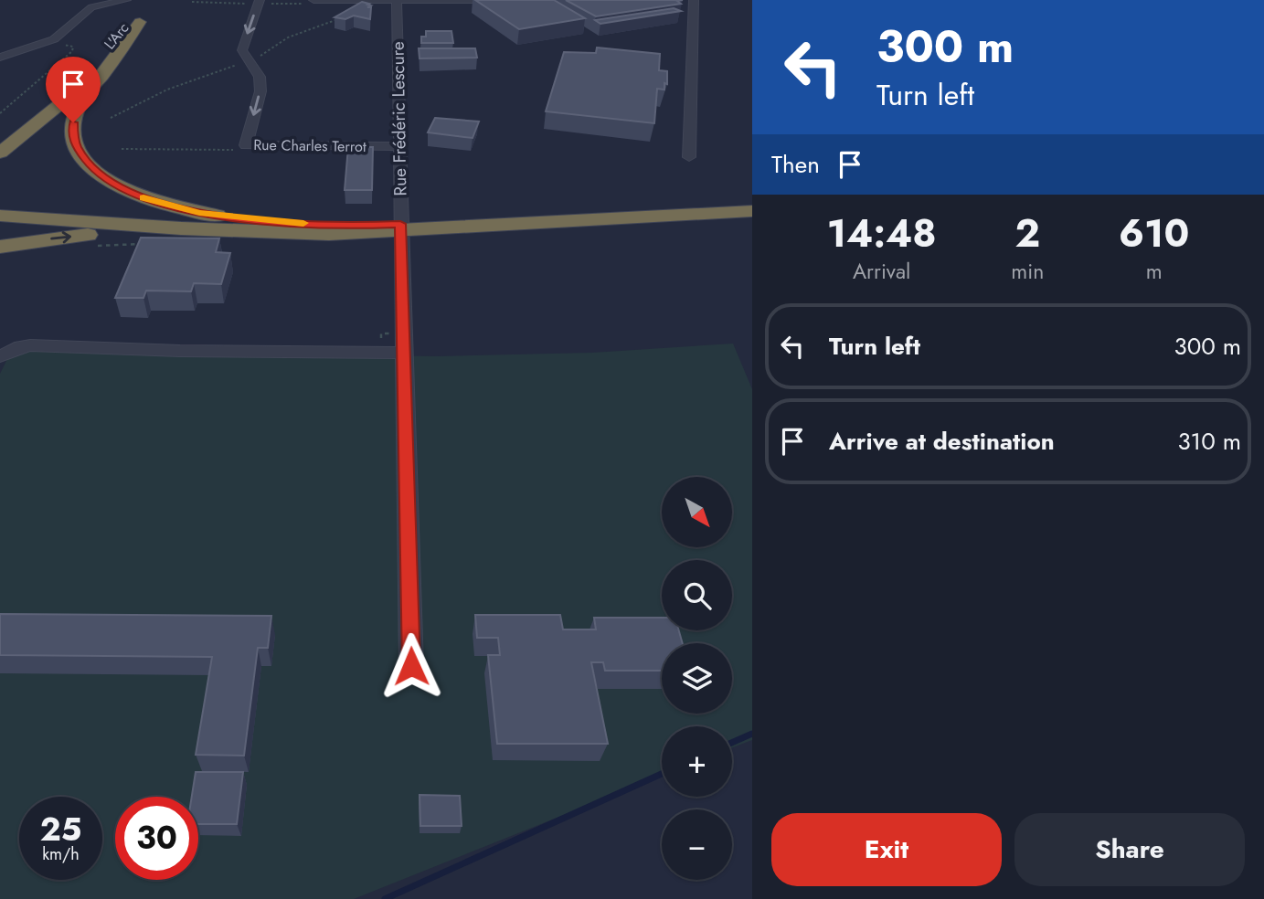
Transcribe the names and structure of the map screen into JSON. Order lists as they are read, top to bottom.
{
  "streets": {
    "highway": ["L'Arc"],
    "street": ["Rue Frédéric Lescure", "Rue Charles Terrot"]
  },
  "crossings": [
    ["Rue Frédéric Lescure", "Rue Charles Terrot"]
  ],
  "north": "bottom right",
  "page": {
    "turn": ["300 m", "Turn left"],
    "then": "Then",
    "eta": [
      "14:48",
      "Arrival",
      "2",
      "min",
      "610",
      "m"
    ],
    "list": [
      {
        "name": "Turn left",
        "value": "300 m"
      },
      {
        "name": "Arrive at destination",
        "value": "310 m"
      }
    ],
    "map_buttons": ["+", "−"],
    "speed": "25 km/h",
    "limit": "30",
    "buttons": ["Exit", "Share"]
  }
}
